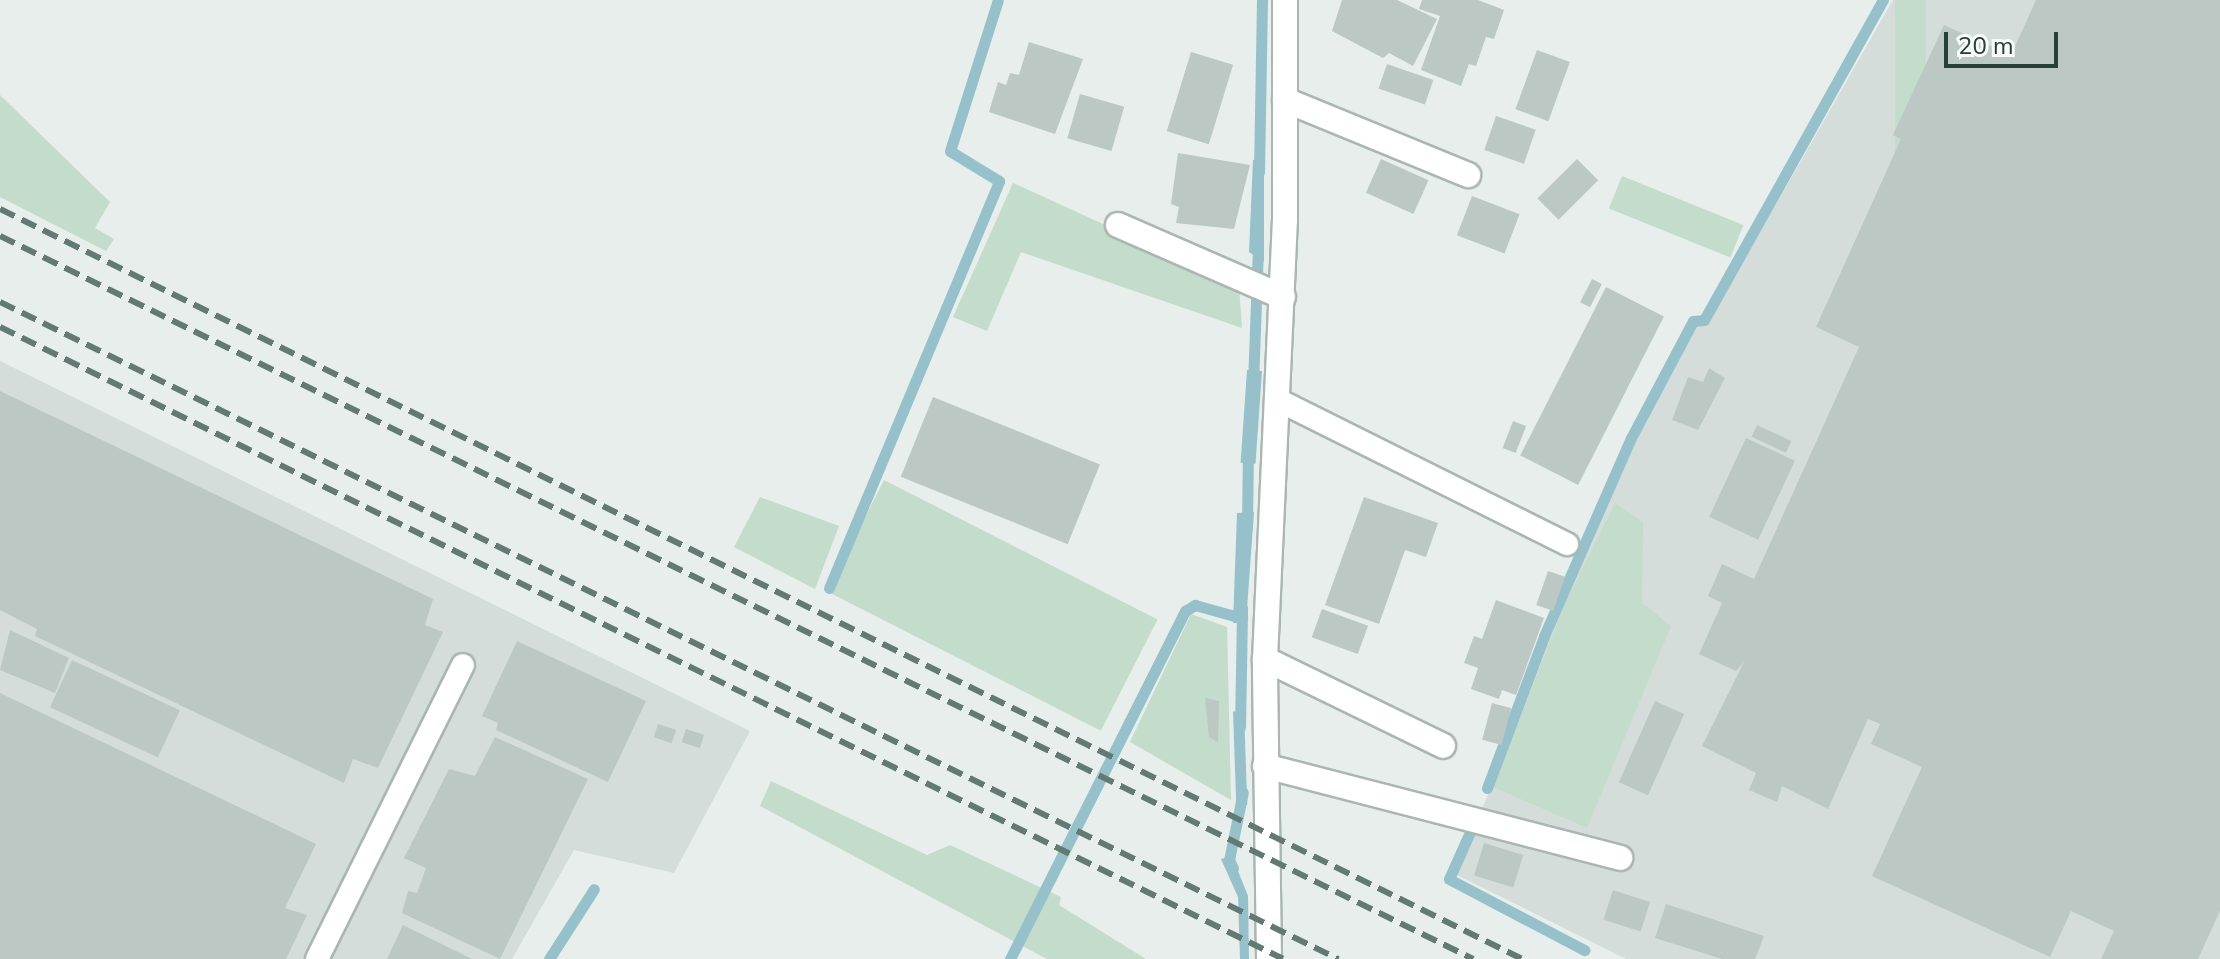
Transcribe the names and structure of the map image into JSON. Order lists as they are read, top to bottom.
{
  "scale_bar": "20 m"
}
